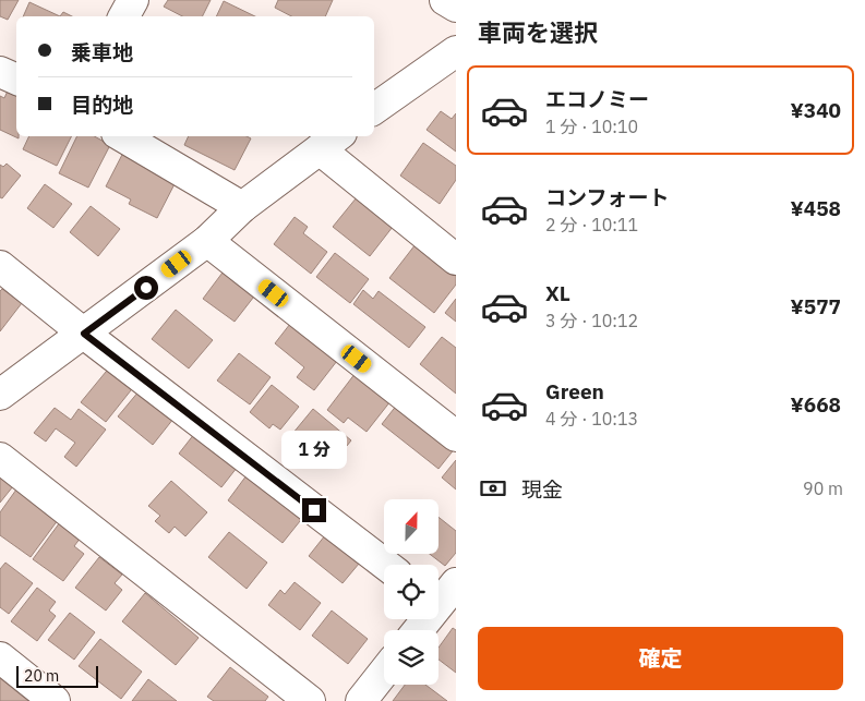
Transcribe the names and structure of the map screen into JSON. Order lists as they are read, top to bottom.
{
  "scale_bar": "20 m",
  "north": "top",
  "page": {
    "heading": "車両を選択",
    "banner": ["乗車地", "目的地"],
    "list": [
      {
        "name": "エコノミー",
        "note": "1 分 · 10:10",
        "value": "¥340"
      },
      {
        "name": "コンフォート",
        "note": "2 分 · 10:11",
        "value": "¥458"
      },
      {
        "name": "XL",
        "note": "3 分 · 10:12",
        "value": "¥577"
      },
      {
        "name": "Green",
        "note": "4 分 · 10:13",
        "value": "¥668"
      }
    ],
    "bubble": "1 分",
    "pay": ["現金", "90 m"],
    "buttons": "確定",
    "scale": "20 m"
  }
}
